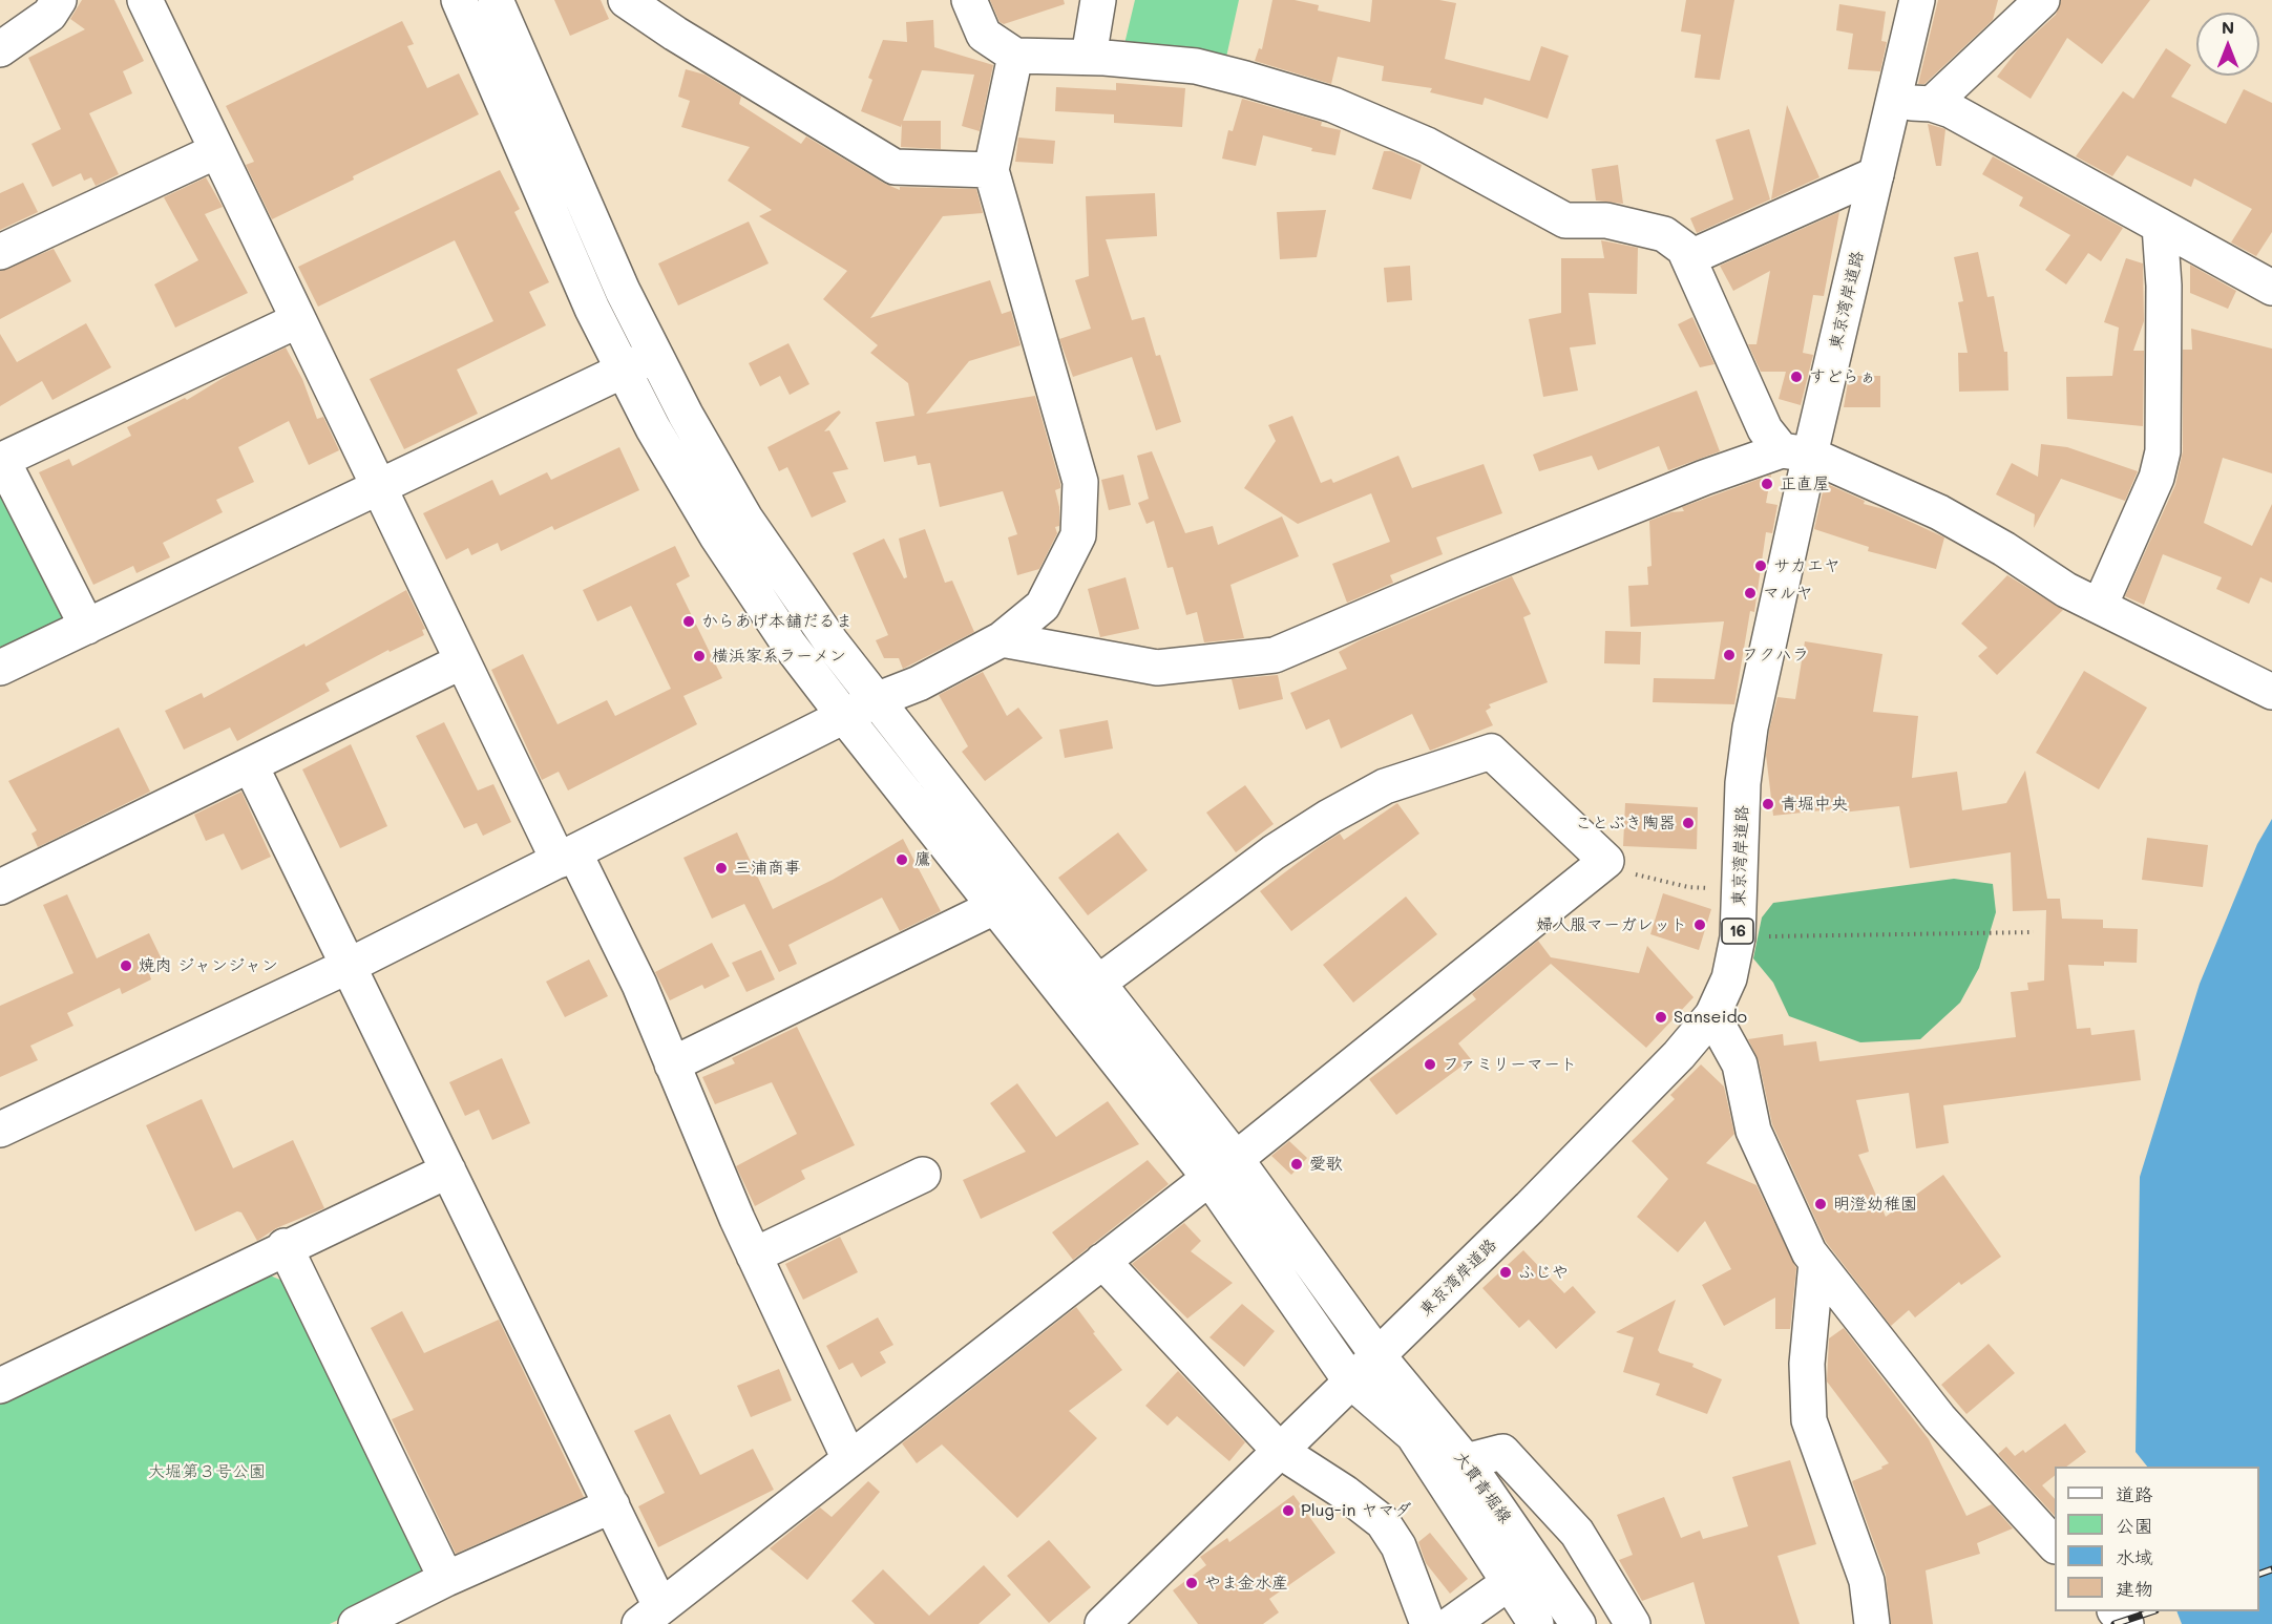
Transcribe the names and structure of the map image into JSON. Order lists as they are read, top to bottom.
{
  "streets": {
    "main road": ["東京湾岸道路", "16", "大貫青堀線"]
  },
  "crossings": [
    ["東京湾岸道路", "大貫青堀線"]
  ],
  "parks": ["大堀第３号公園"],
  "places": [
    "すどらぁ",
    "正直屋",
    "サカエヤ",
    "マルヤ",
    "からあげ本舗だるま",
    "フクハラ",
    "横浜家系ラーメン",
    "青堀中央",
    "ことぶき陶器",
    "鷹",
    "三浦商事",
    "婦人服マーガレット",
    "焼肉 ジャンジャン",
    "Sanseido",
    "ファミリーマート",
    "愛歌",
    "明澄幼稚園",
    "ふじや",
    "Plug-in ヤマダ",
    "やま金水産"
  ],
  "legend": [
    "道路",
    "公園",
    "水域",
    "建物"
  ],
  "north": "top"
}
